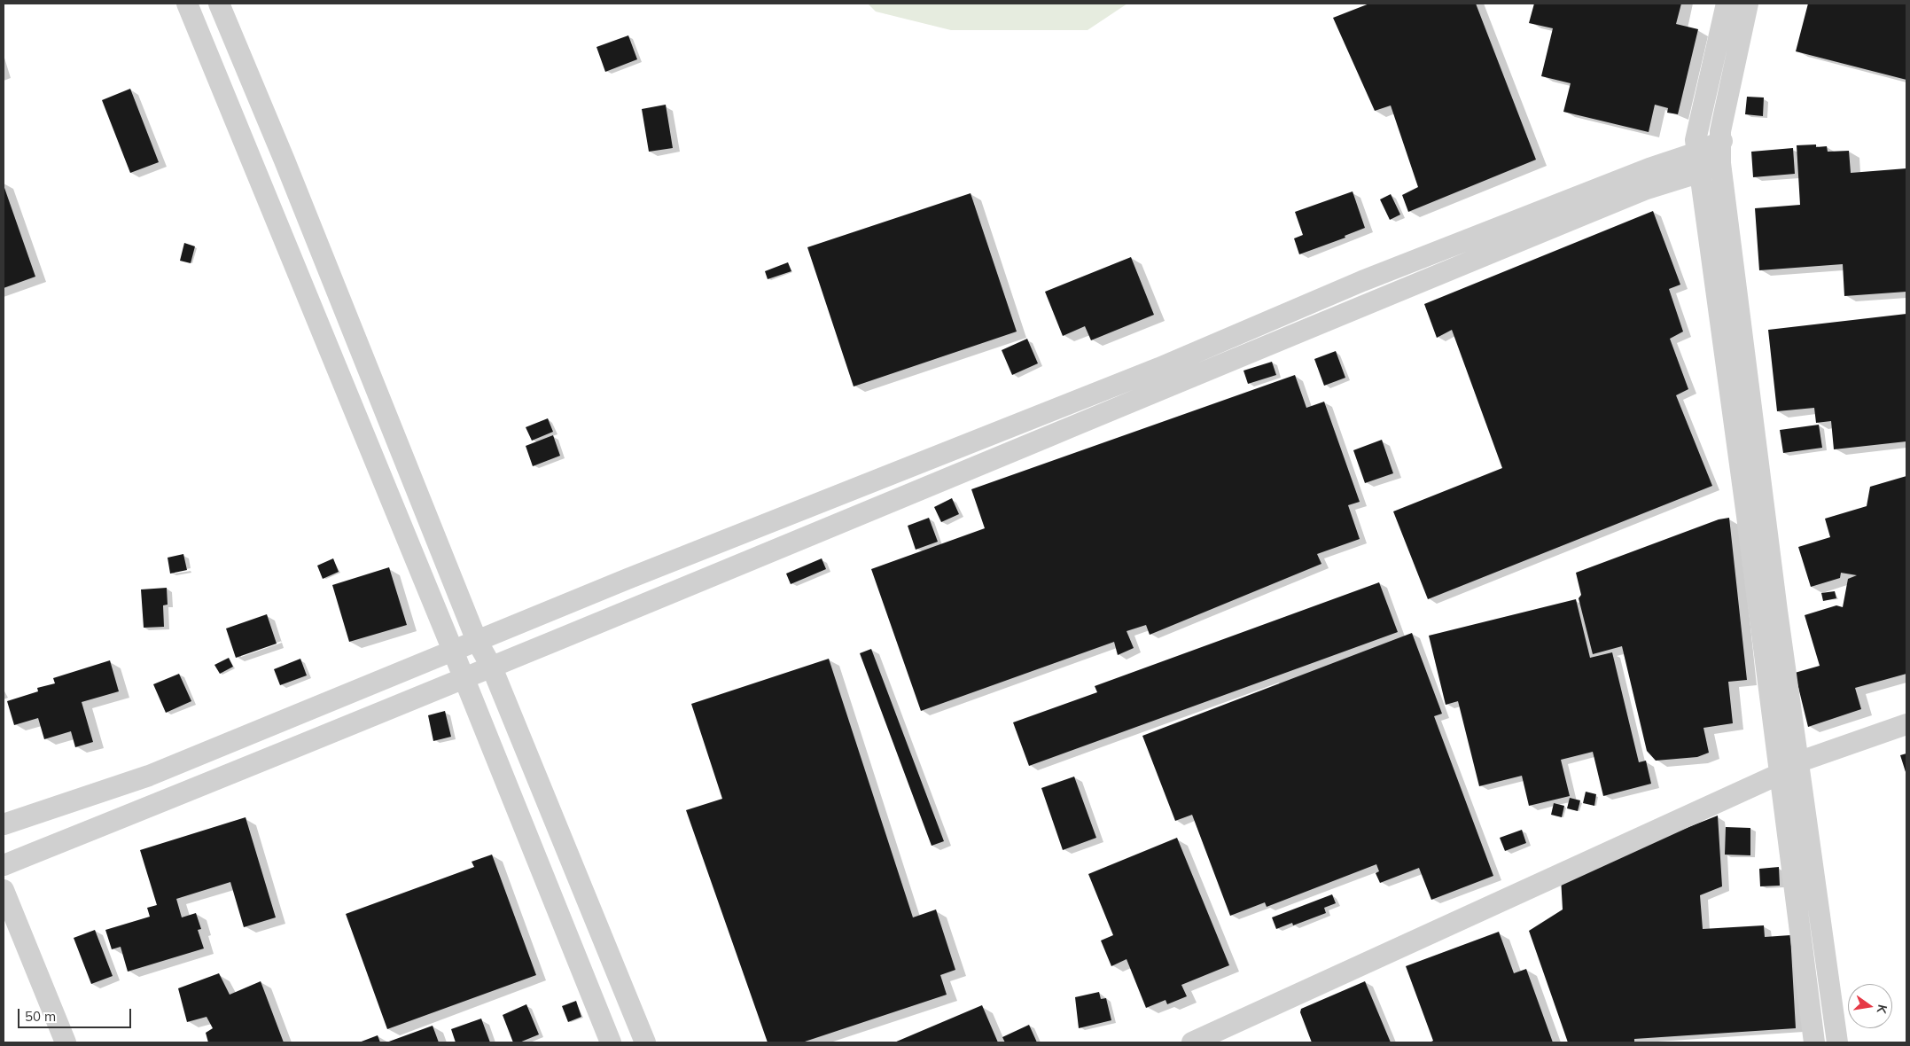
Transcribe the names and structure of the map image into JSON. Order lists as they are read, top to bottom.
{
  "scale_bar": "50 m",
  "north": "right"
}
